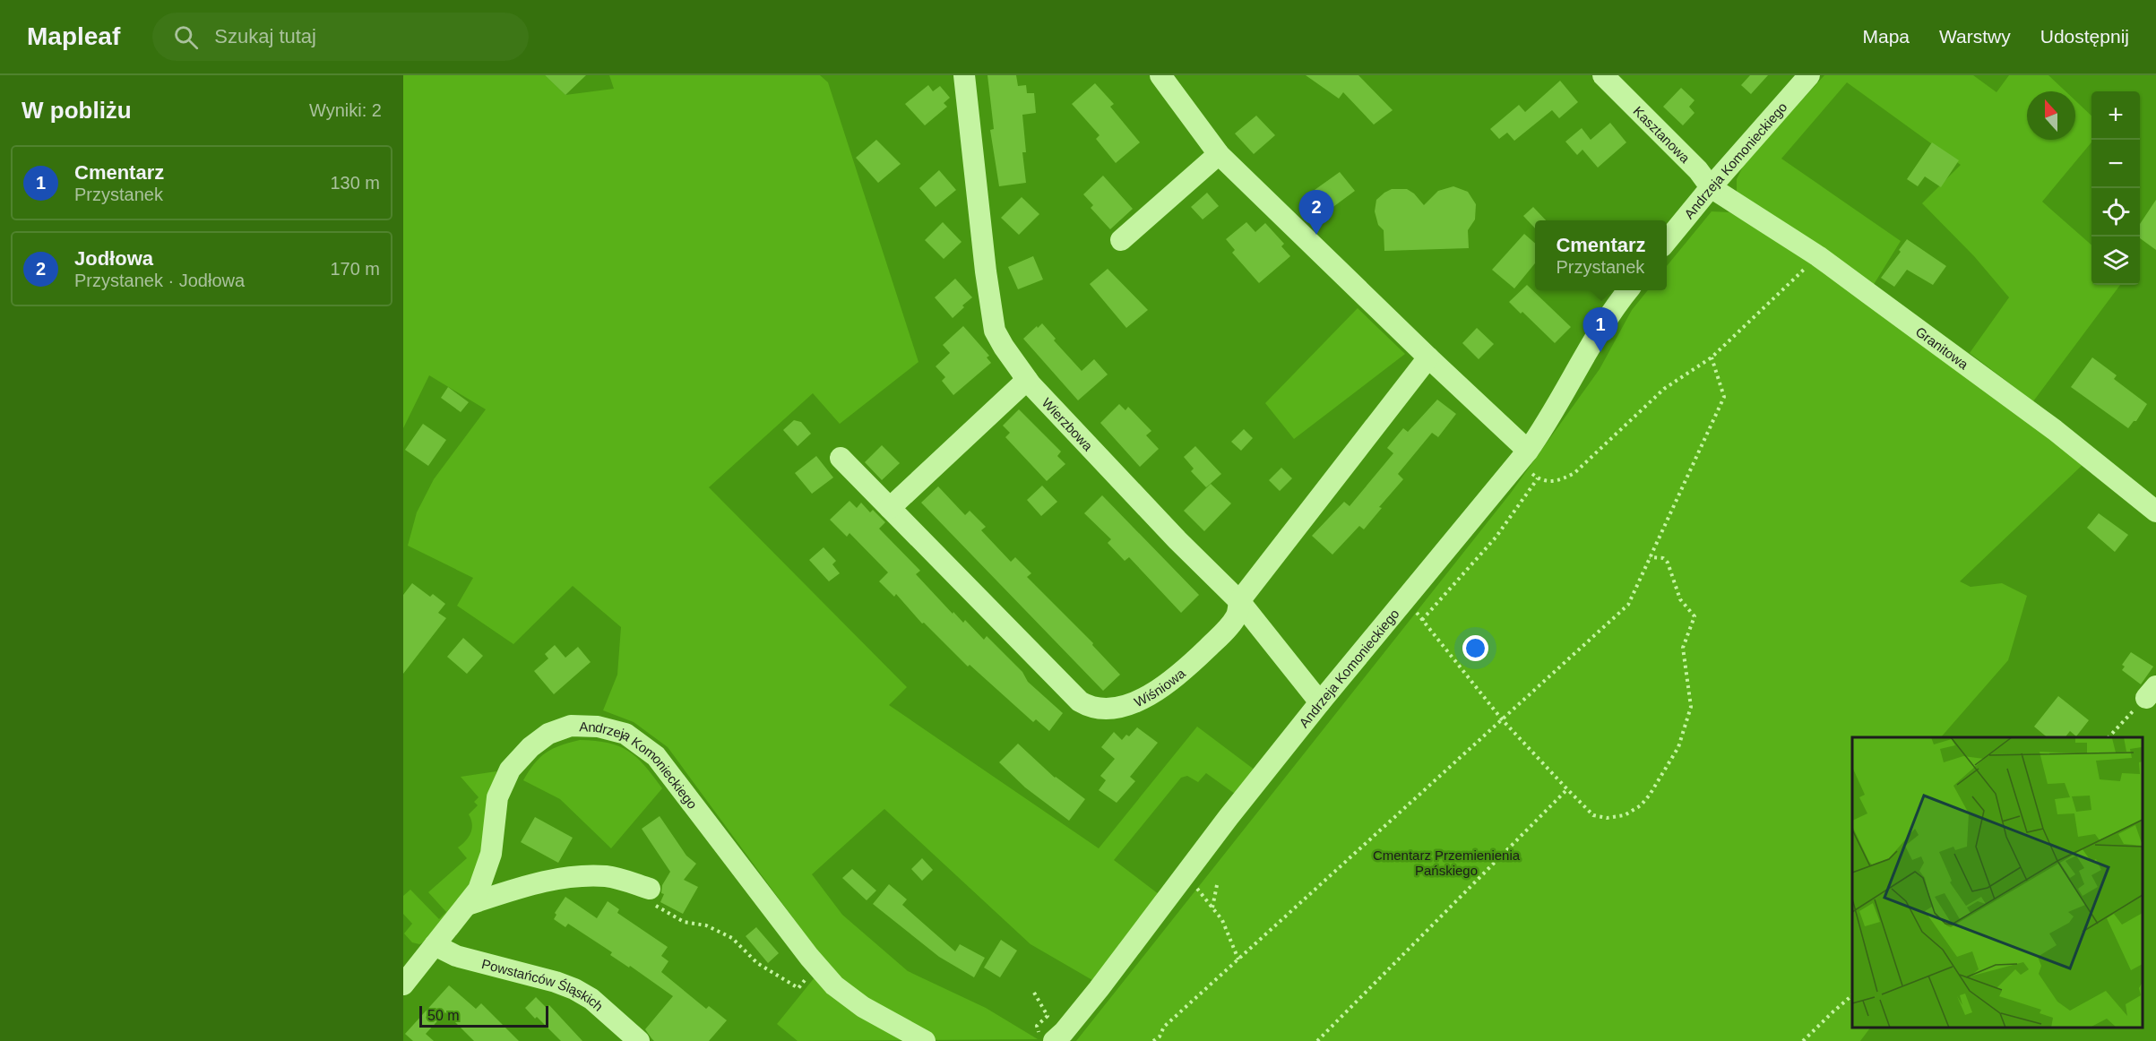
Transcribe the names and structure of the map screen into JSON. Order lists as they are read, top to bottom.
{
  "streets": {
    "street": [
      "Kasztanowa",
      "Andrzeja Komonieckiego",
      "Granitowa",
      "Wierzbowa",
      "Wiśniowa",
      "Powstańców Śląskich"
    ]
  },
  "crossings": [
    ["Kasztanowa", "Andrzeja Komonieckiego"],
    ["Kasztanowa", "Granitowa"],
    ["Andrzeja Komonieckiego", "Granitowa"],
    ["Andrzeja Komonieckiego", "Wierzbowa"],
    ["Andrzeja Komonieckiego", "Powstańców Śląskich"],
    ["Wierzbowa", "Wiśniowa"]
  ],
  "parks": ["Cmentarz Przemienienia Pańskiego"],
  "scale_bar": "50 m",
  "north": "top",
  "page": {
    "header": "Mapleaf",
    "search": "Szukaj tutaj",
    "nav": ["Mapa", "Warstwy", "Udostępnij"],
    "heading": ["W pobliżu", "Wyniki: 2"],
    "map_buttons": ["+", "−"],
    "list": [
      {
        "mark": "1",
        "name": "Cmentarz",
        "note": "Przystanek",
        "value": "130 m"
      },
      {
        "mark": "2",
        "name": "Jodłowa",
        "note": "Przystanek · Jodłowa",
        "value": "170 m"
      }
    ],
    "pins": ["2", "1"],
    "popup": ["Cmentarz", "Przystanek"],
    "scale": "50 m"
  }
}
